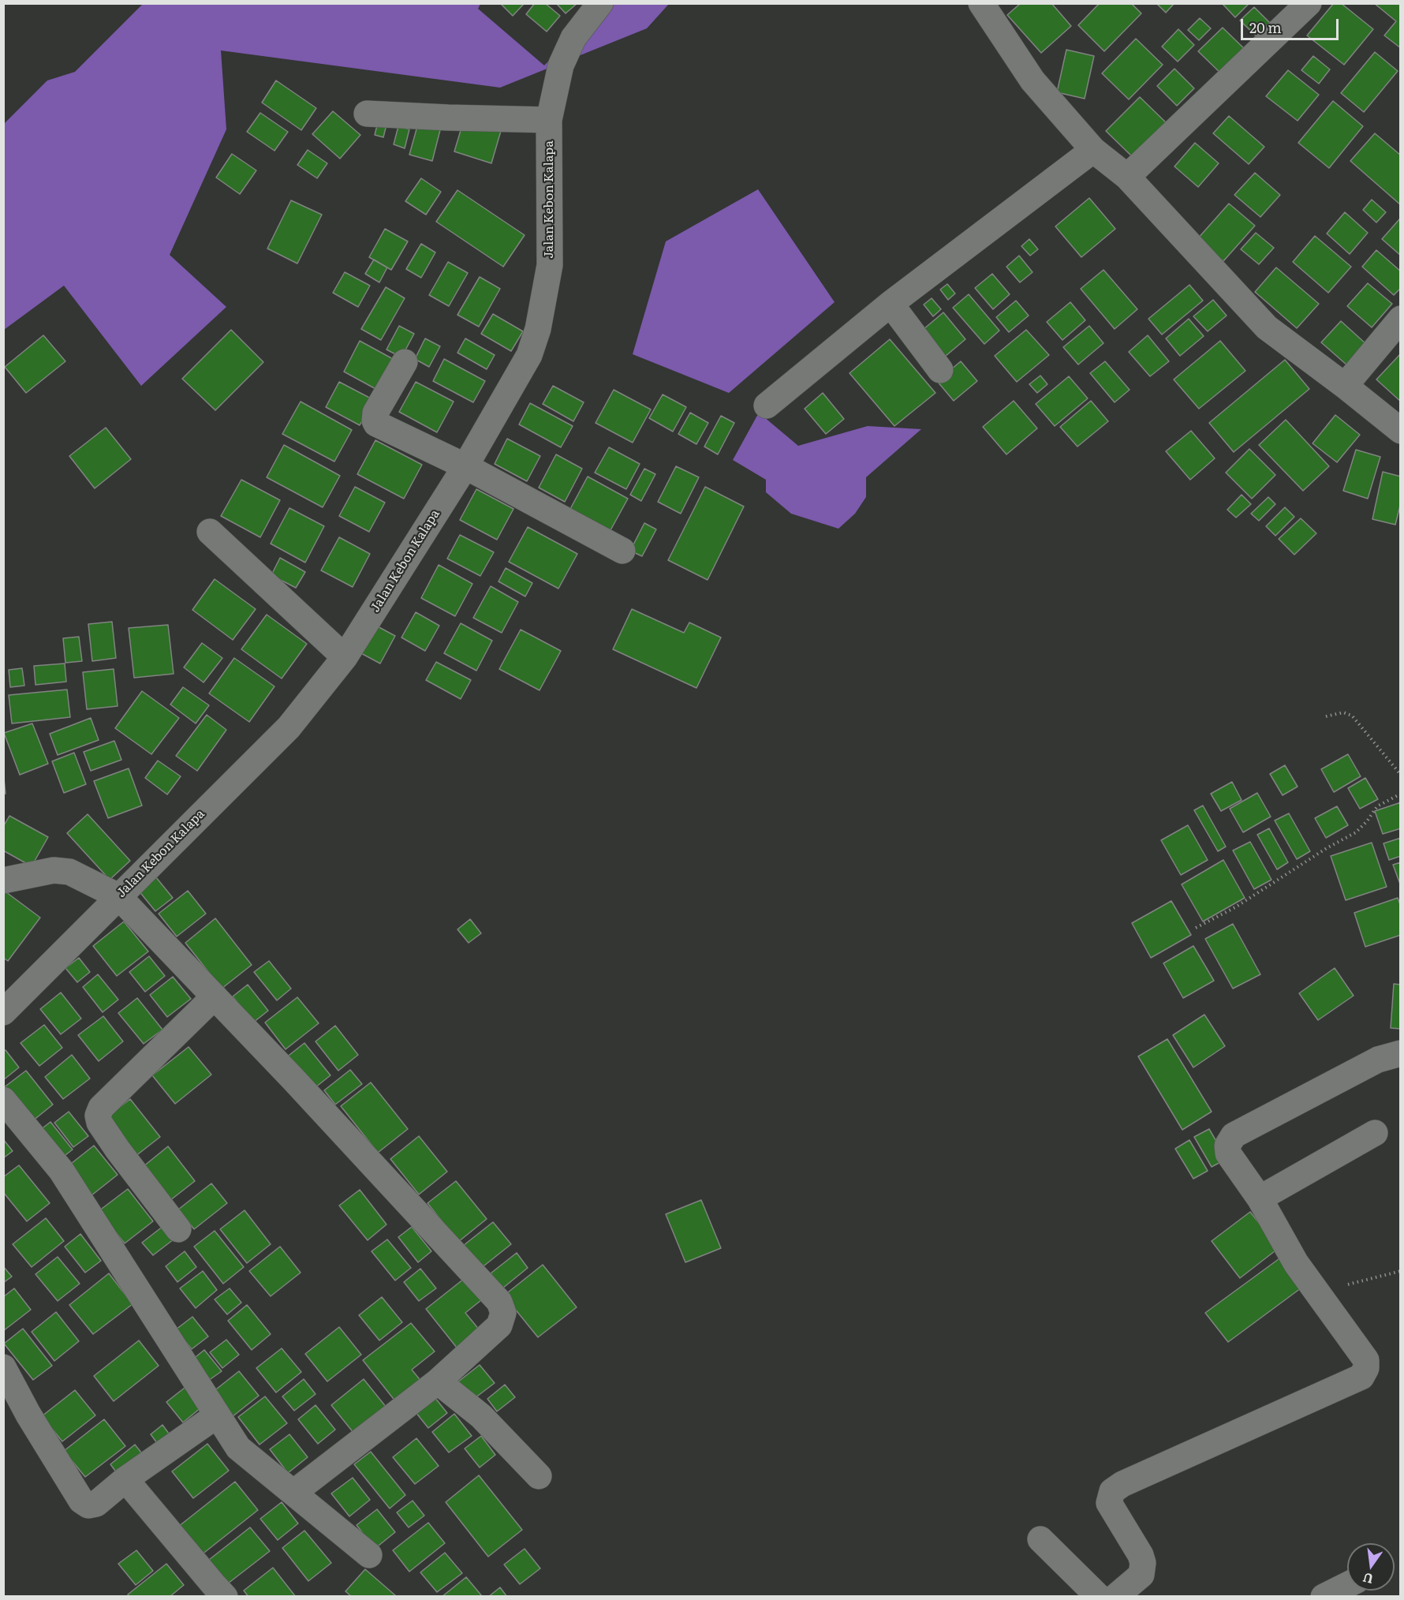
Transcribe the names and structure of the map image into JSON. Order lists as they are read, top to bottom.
{
  "streets": {
    "street": ["Jalan Kebon Kalapa"]
  },
  "scale_bar": "20 m",
  "north": "bottom"
}
